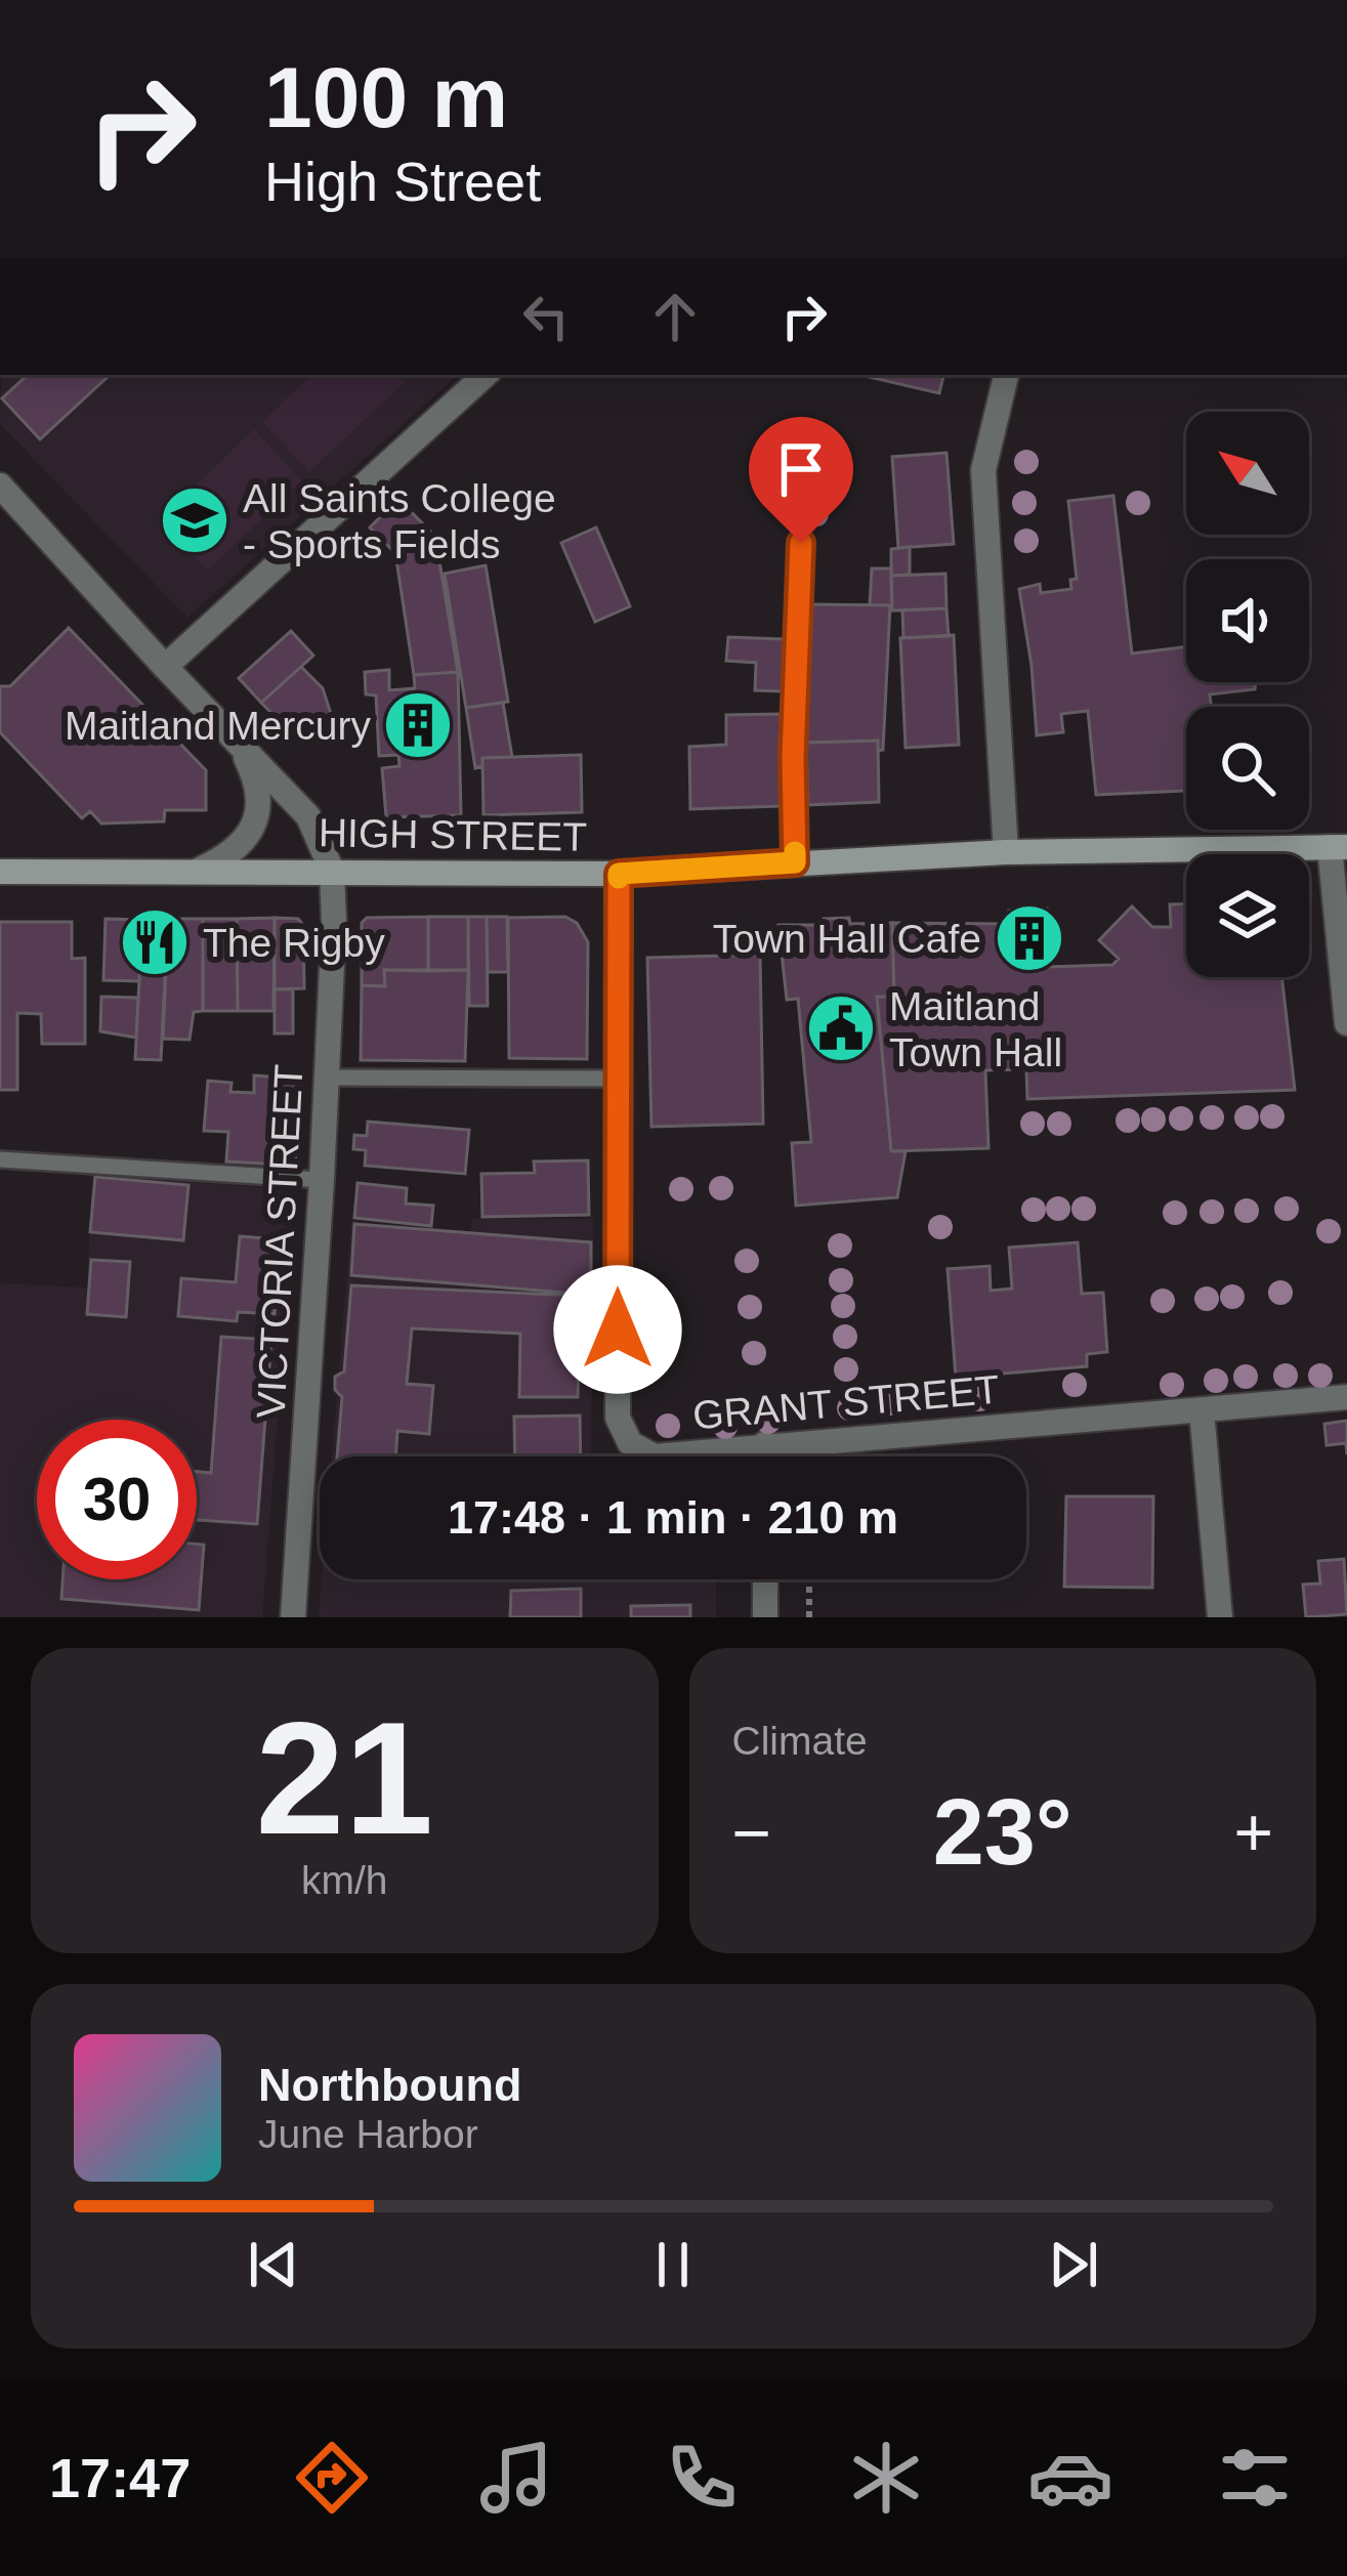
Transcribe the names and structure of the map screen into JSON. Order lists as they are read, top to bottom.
{
  "streets": {
    "main road": ["HIGH STREET"],
    "street": ["VICTORIA STREET", "GRANT STREET"]
  },
  "crossings": [
    ["HIGH STREET", "VICTORIA STREET"],
    ["HIGH STREET", "GRANT STREET"]
  ],
  "places": {
    "school or university": ["All Saints College - Sports Fields"],
    "building": ["Maitland Mercury", "Town Hall Cafe"],
    "restaurant": ["The Rigby"],
    "public building": ["Maitland Town Hall"]
  },
  "north": "top left",
  "page": {
    "turn": ["100 m", "High Street"],
    "limit": "30",
    "trip": "17:48 · 1 min · 210 m",
    "tile": [
      ["21", "km/h"],
      "Climate"
    ],
    "heat": ["−", "23°", "+"],
    "song": ["Northbound", "June Harbor"],
    "tabs": "17:47"
  }
}
